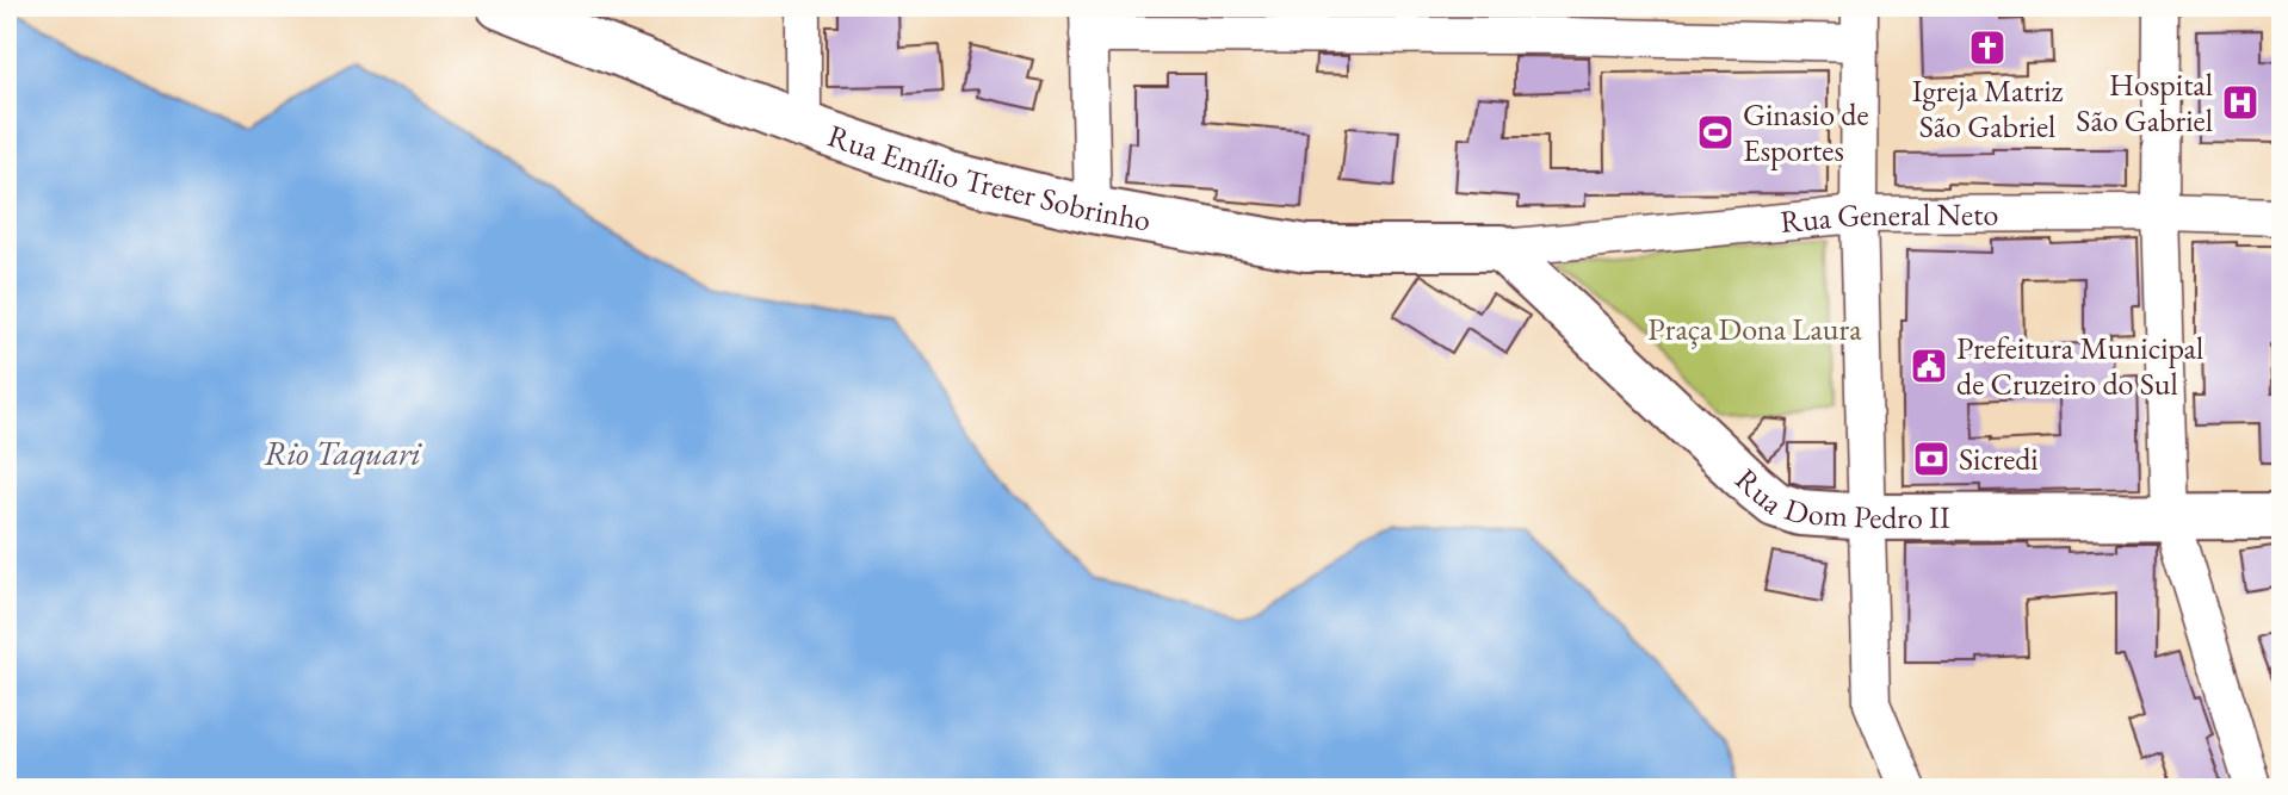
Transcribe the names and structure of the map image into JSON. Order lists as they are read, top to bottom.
{
  "streets": {
    "main road": ["Rua Emílio Treter Sobrinho", "Rua Dom Pedro II"],
    "street": ["Rua General Neto"]
  },
  "crossings": [
    ["Rua Emílio Treter Sobrinho", "Rua General Neto"],
    ["Rua Emílio Treter Sobrinho", "Rua Dom Pedro II"],
    ["Rua General Neto", "Rua Dom Pedro II"]
  ],
  "water": ["Rio Taquari"],
  "parks": ["Praça Dona Laura"],
  "places": {
    "church": ["Igreja Matriz São Gabriel"],
    "hospital": ["Hospital São Gabriel"],
    "sports": ["Ginasio de Esportes"],
    "public building": ["Prefeitura Municipal de Cruzeiro do Sul"],
    "bank": ["Sicredi"]
  }
}
